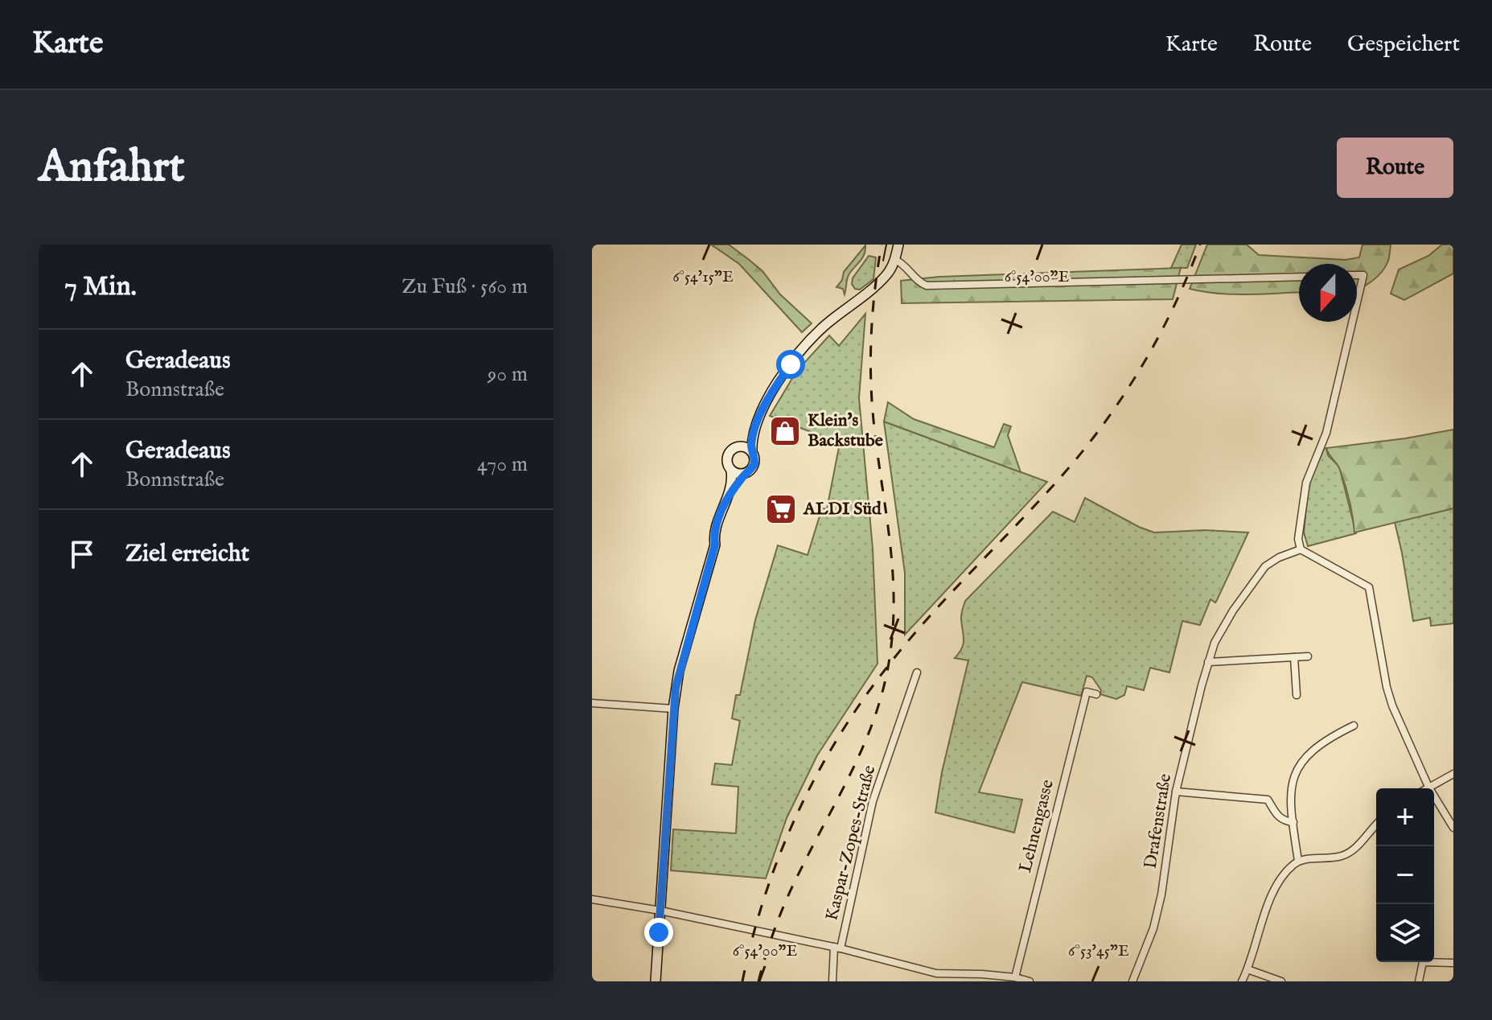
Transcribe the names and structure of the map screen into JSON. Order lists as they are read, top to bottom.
{
  "streets": {
    "street": ["Drafenstraße", "Lehnengasse", "Kaspar-Zopes-Straße"]
  },
  "places": {
    "shop": ["Klein's Backstube"],
    "supermarket": ["ALDI Süd"]
  },
  "north": "bottom",
  "page": {
    "header": "Karte",
    "nav": ["Karte", "Route", "Gespeichert"],
    "buttons": "Route",
    "title": "Anfahrt",
    "heading": ["7 Min.", "Zu Fuß · 560 m"],
    "list": [
      ["Geradeaus", "Bonnstraße", "90 m"],
      ["Geradeaus", "Bonnstraße", "470 m"],
      "Ziel erreicht"
    ],
    "map_buttons": ["+", "−"]
  },
  "coordinates": ["6°54'00\"E", "6°54'15\"E", "6°53'45\"E"]
}
